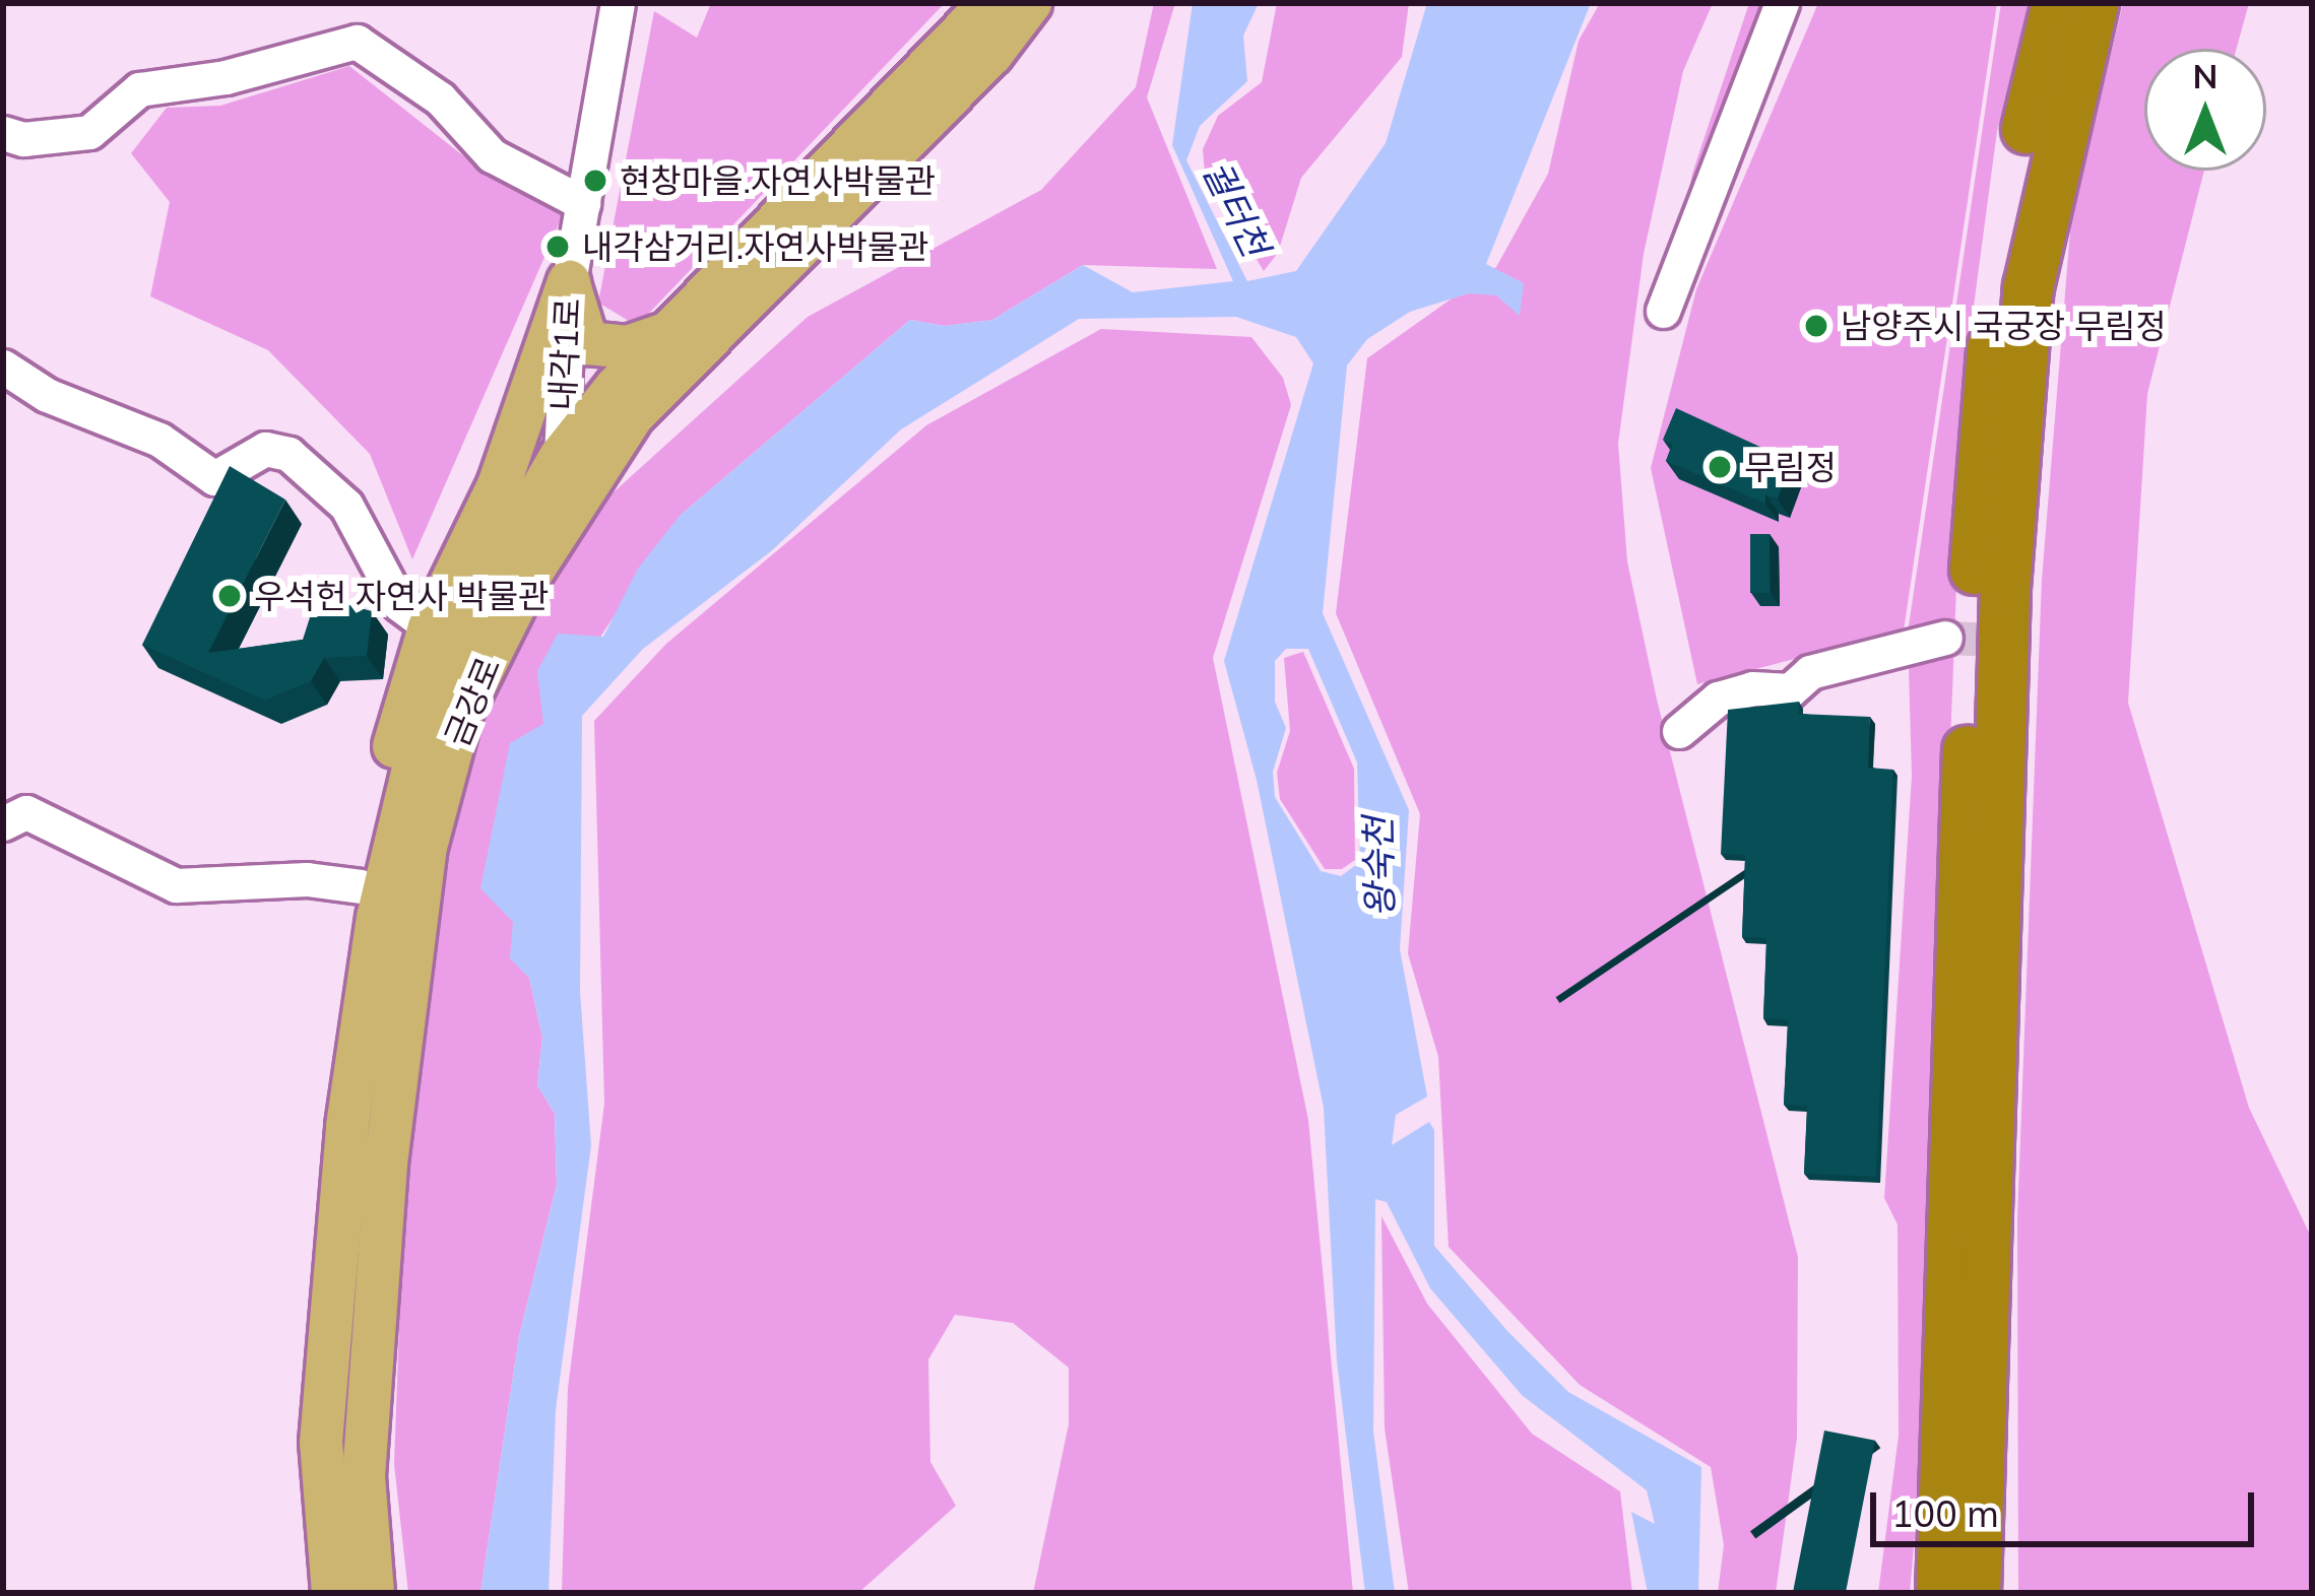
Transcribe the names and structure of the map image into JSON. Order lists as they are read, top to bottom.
{
  "streets": {
    "main road": ["금강로"],
    "street": ["내각1로"]
  },
  "crossings": [
    ["내각1로", "금강로"]
  ],
  "water": ["궐터천", "왕숙천"],
  "places": [
    "현창마을.자연사박물관",
    "내각삼거리.자연사박물관",
    "남양주시 국궁장 무림정",
    "무림정",
    "우석헌 자연사 박물관"
  ],
  "scale_bar": "100 m",
  "north": "top"
}
